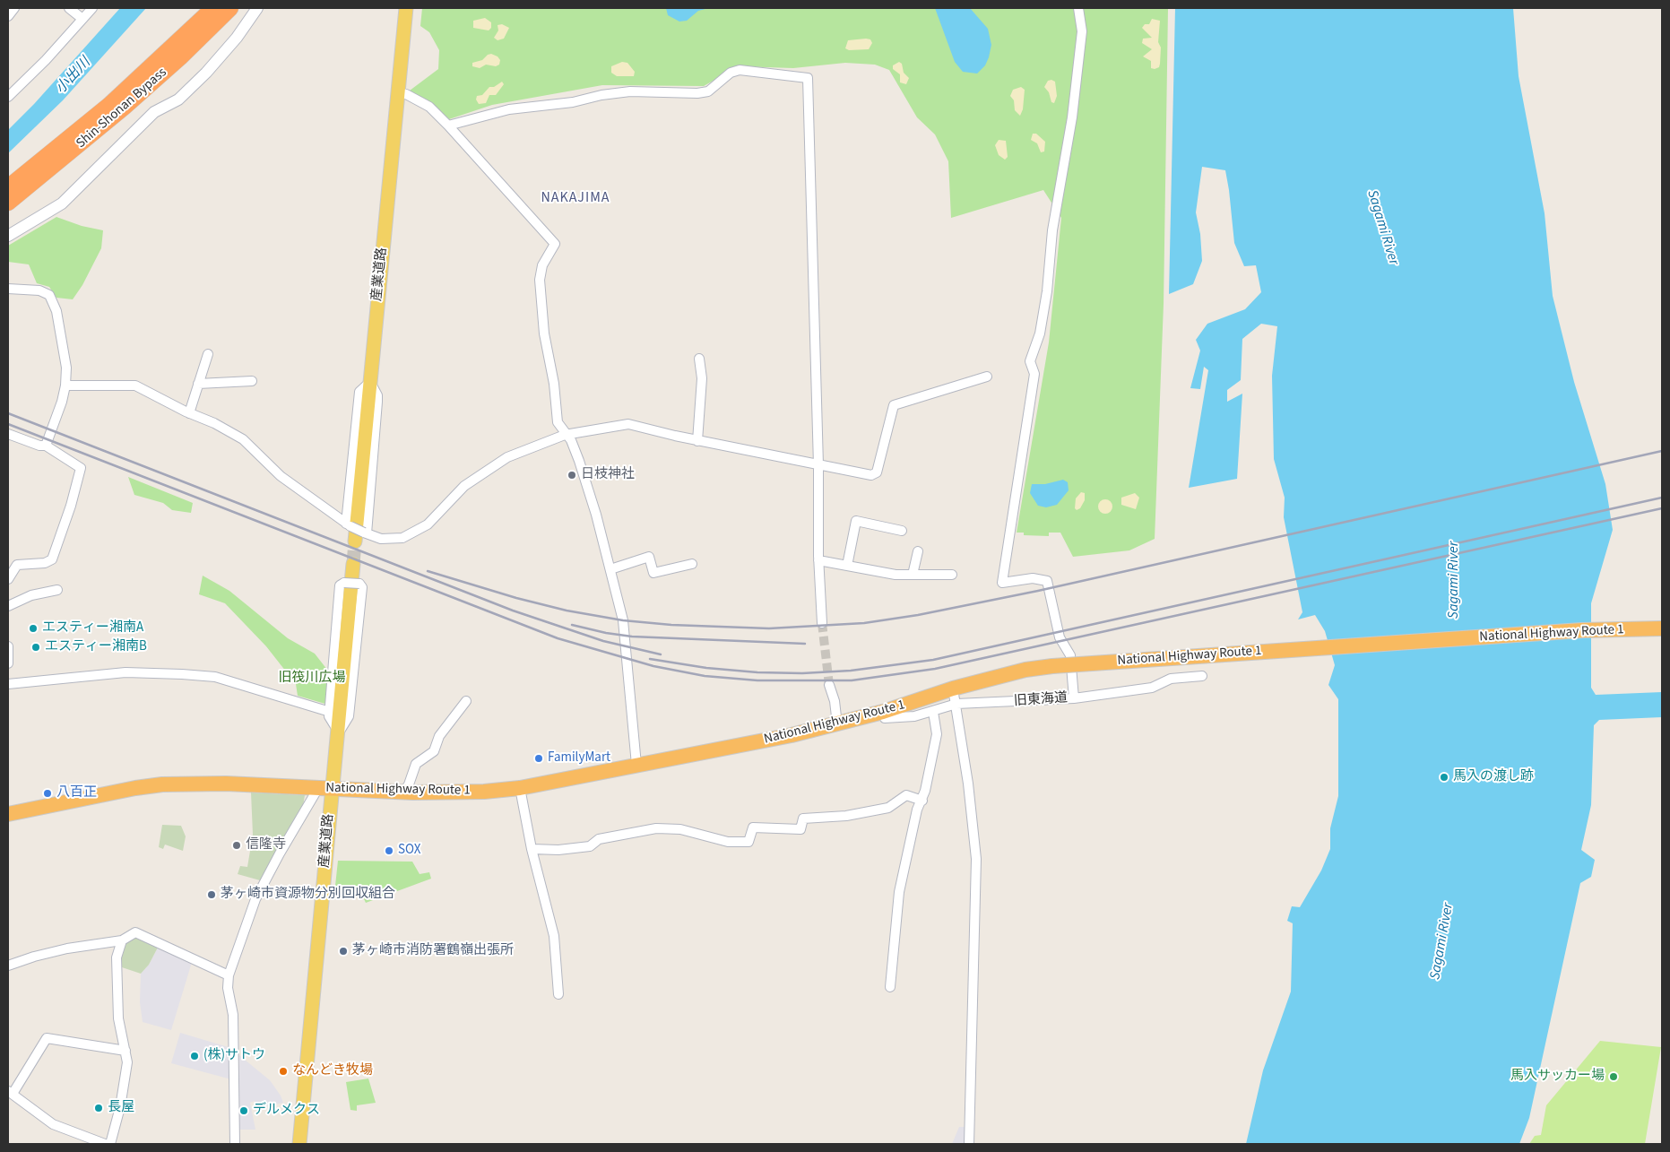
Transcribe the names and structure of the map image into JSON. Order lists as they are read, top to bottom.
{
  "streets": {
    "highway": ["Shin-Shonan Bypass", "National Highway Route 1"],
    "main road": ["産業道路"],
    "street": ["旧東海道"]
  },
  "crossings": [
    ["産業道路", "National Highway Route 1"],
    ["National Highway Route 1", "旧東海道"]
  ],
  "districts": ["NAKAJIMA"],
  "water": ["小出川", "Sagami River"],
  "parks": ["旧筏川広場"],
  "places": [
    "日枝神社",
    "エスティー湘南A",
    "エスティー湘南B",
    "FamilyMart",
    "馬入の渡し跡",
    "八百正",
    "信隆寺",
    "SOX",
    "茅ヶ崎市資源物分別回収組合",
    "茅ヶ崎市消防署鶴嶺出張所",
    "(株)サトウ",
    "なんどき牧場",
    "馬入サッカー場",
    "長屋",
    "デルメクス"
  ]
}
